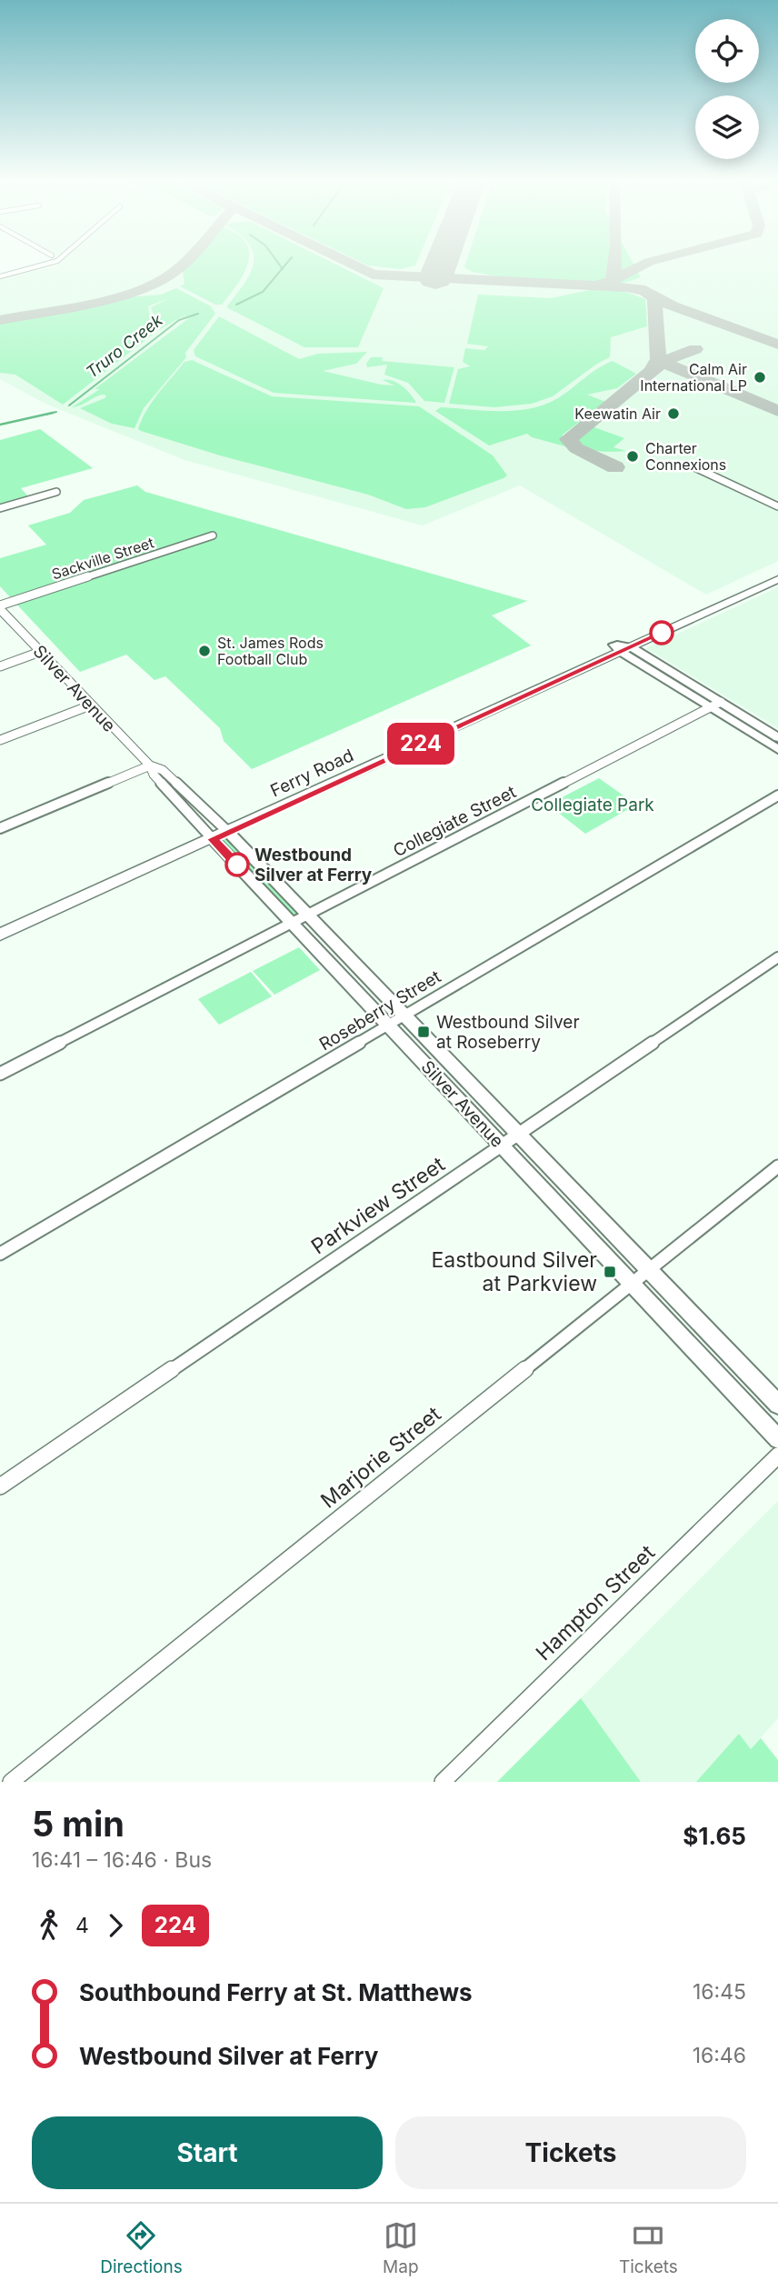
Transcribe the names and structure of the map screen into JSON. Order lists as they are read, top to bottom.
{
  "streets": {
    "main road": ["Ferry Road"],
    "street": [
      "Sackville Street",
      "Silver Avenue",
      "Collegiate Street",
      "Roseberry Street",
      "Parkview Street",
      "Marjorie Street",
      "Hampton Street"
    ]
  },
  "crossings": [
    ["Sackville Street", "Silver Avenue"],
    ["Silver Avenue", "Ferry Road"],
    ["Silver Avenue", "Collegiate Street"],
    ["Silver Avenue", "Roseberry Street"],
    ["Silver Avenue", "Parkview Street"],
    ["Silver Avenue", "Marjorie Street"]
  ],
  "water": ["Truro Creek"],
  "parks": ["Collegiate Park"],
  "places": {
    "other": [
      "Calm Air International LP",
      "Keewatin Air",
      "Charter Connexions",
      "St. James Rods Football Club",
      "Westbound Silver at Ferry"
    ],
    "transit": ["Westbound Silver at Roseberry", "Eastbound Silver at Parkview"]
  },
  "lines": ["bus line 224"],
  "page": {
    "on_map": "224",
    "heading": ["5 min", "16:41 – 16:46 · Bus", "$1.65"],
    "legs": ["4", "224"],
    "list": [
      {
        "name": "Southbound Ferry at St. Matthews",
        "value": "16:45"
      },
      {
        "name": "Westbound Silver at Ferry",
        "value": "16:46"
      }
    ],
    "buttons": ["Start", "Tickets"],
    "tabs": ["Directions", "Map", "Tickets"]
  }
}
